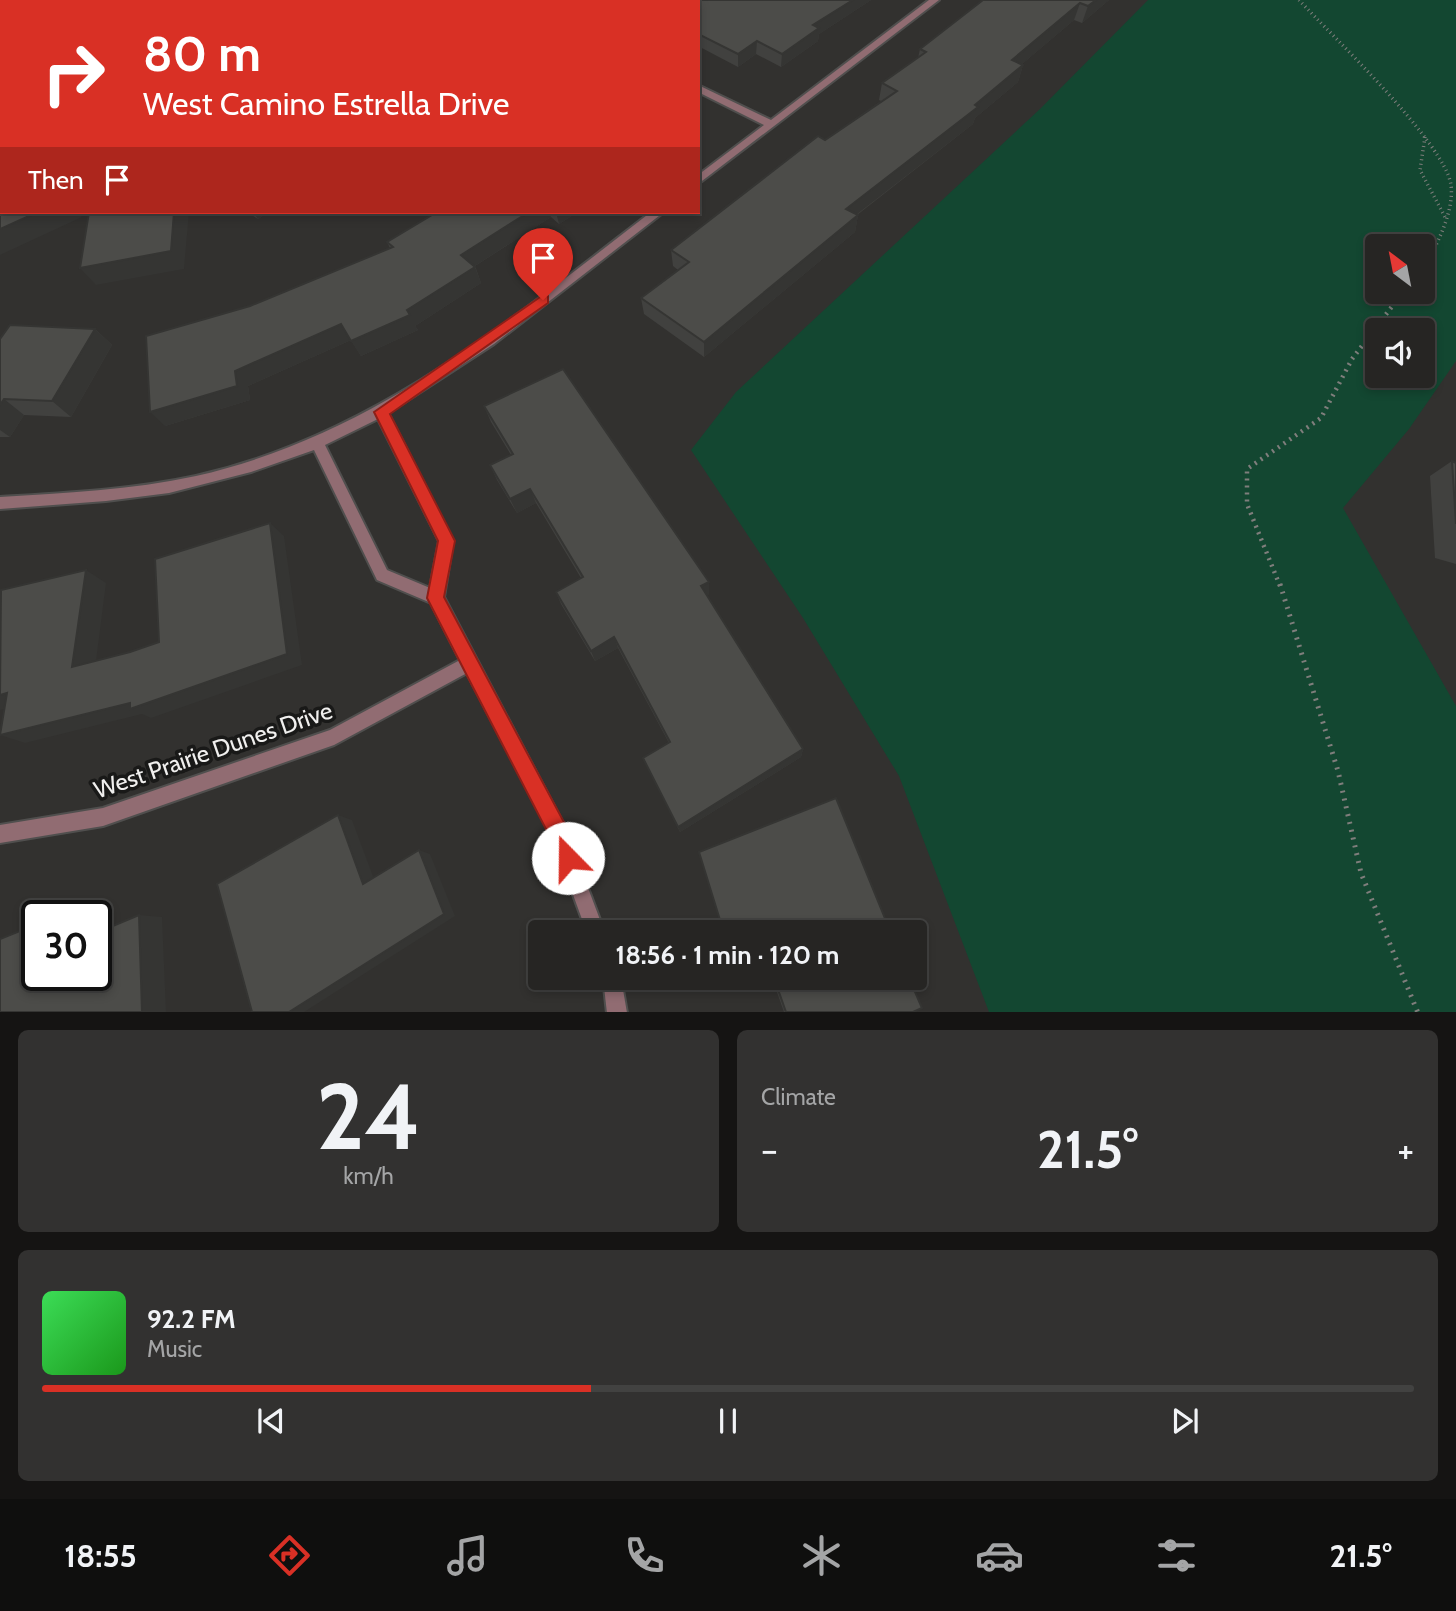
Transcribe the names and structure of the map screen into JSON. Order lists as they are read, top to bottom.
{
  "streets": {
    "street": ["West Prairie Dunes Drive"]
  },
  "north": "top left",
  "page": {
    "turn": ["80 m", "West Camino Estrella Drive"],
    "then": "Then",
    "limit": "30",
    "trip": "18:56 · 1 min · 120 m",
    "tile": [
      ["24", "km/h"],
      "Climate"
    ],
    "heat": ["−", "21.5°", "+"],
    "song": ["92.2 FM", "Music"],
    "tabs": ["18:55", "21.5°"]
  }
}
